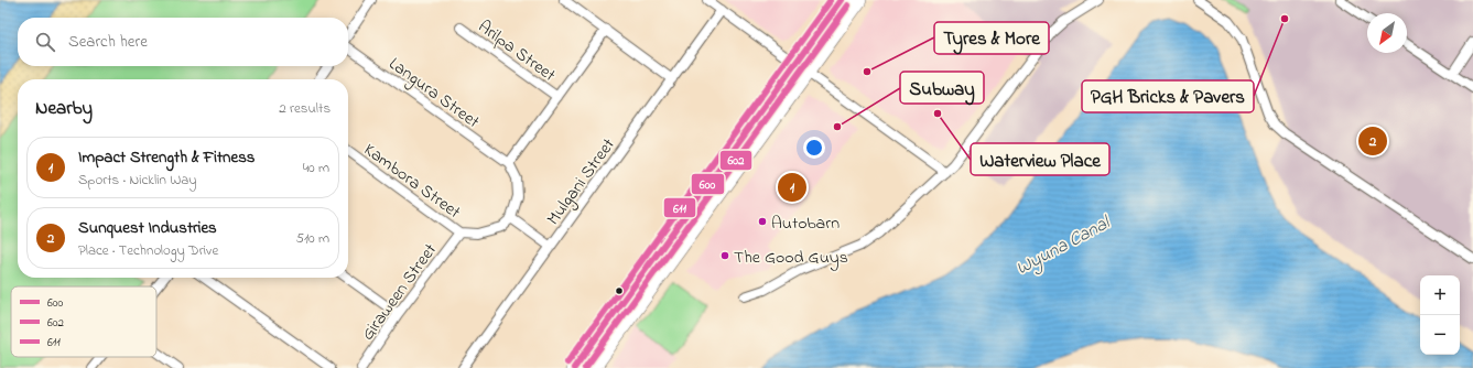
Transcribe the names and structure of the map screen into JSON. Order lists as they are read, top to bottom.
{
  "streets": {
    "street": [
      "Arilpa Street",
      "Langura Street",
      "Kambora Street",
      "Mulgani Street",
      "Giraween Street"
    ]
  },
  "crossings": [
    ["Kambora Street", "Giraween Street"]
  ],
  "water": ["Wyuna Canal"],
  "places": [
    "PGH Bricks & Pavers",
    "Tyres & More",
    "Waterview Place",
    "Subway",
    "Autobarn",
    "The Good Guys"
  ],
  "lines": ["transit line 600", "transit line 611", "transit line 602"],
  "legend": ["600", "602", "611"],
  "north": "bottom left",
  "page": {
    "search": "Search here",
    "heading": ["Nearby", "2 results"],
    "pins": ["2", "1"],
    "list": [
      {
        "mark": "1",
        "name": "Impact Strength & Fitness",
        "note": "Sports · Nicklin Way",
        "value": "40 m"
      },
      {
        "mark": "2",
        "name": "Sunquest Industries",
        "note": "Place · Technology Drive",
        "value": "510 m"
      }
    ],
    "map_buttons": ["+", "−"]
  }
}
